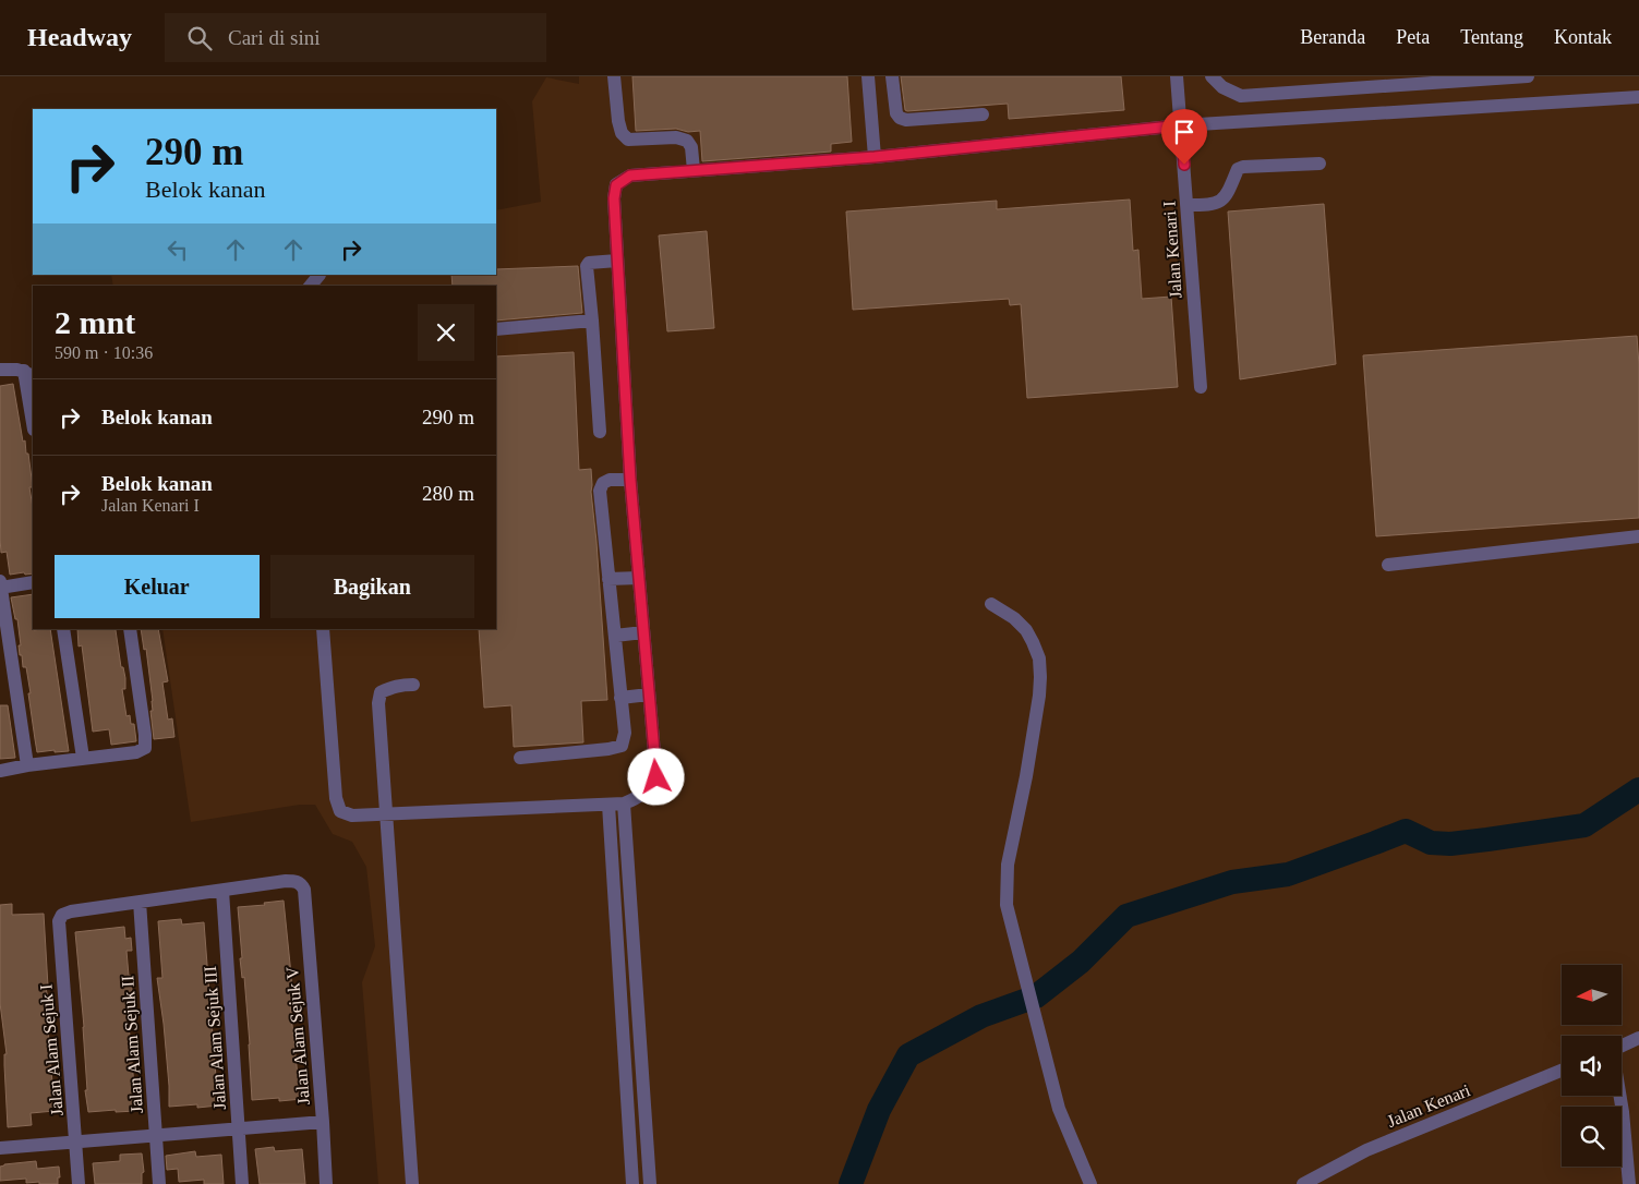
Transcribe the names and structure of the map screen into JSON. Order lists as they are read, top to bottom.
{
  "streets": {
    "street": [
      "Jalan Kenari I",
      "Jalan Alam Sejuk V",
      "Jalan Alam Sejuk III",
      "Jalan Alam Sejuk II",
      "Jalan Alam Sejuk I",
      "Jalan Kenari"
    ]
  },
  "crossings": [
    ["Jalan Alam Sejuk V", "Jalan Alam Sejuk III"],
    ["Jalan Alam Sejuk II", "Jalan Alam Sejuk I"]
  ],
  "north": "left",
  "page": {
    "header": "Headway",
    "search": "Cari di sini",
    "nav": [
      "Beranda",
      "Peta",
      "Tentang",
      "Kontak"
    ],
    "turn": ["290 m", "Belok kanan"],
    "heading": ["2 mnt", "590 m · 10:36"],
    "list": [
      {
        "name": "Belok kanan",
        "value": "290 m"
      },
      {
        "name": "Belok kanan",
        "note": "Jalan Kenari I",
        "value": "280 m"
      }
    ],
    "buttons": ["Keluar", "Bagikan"]
  }
}
